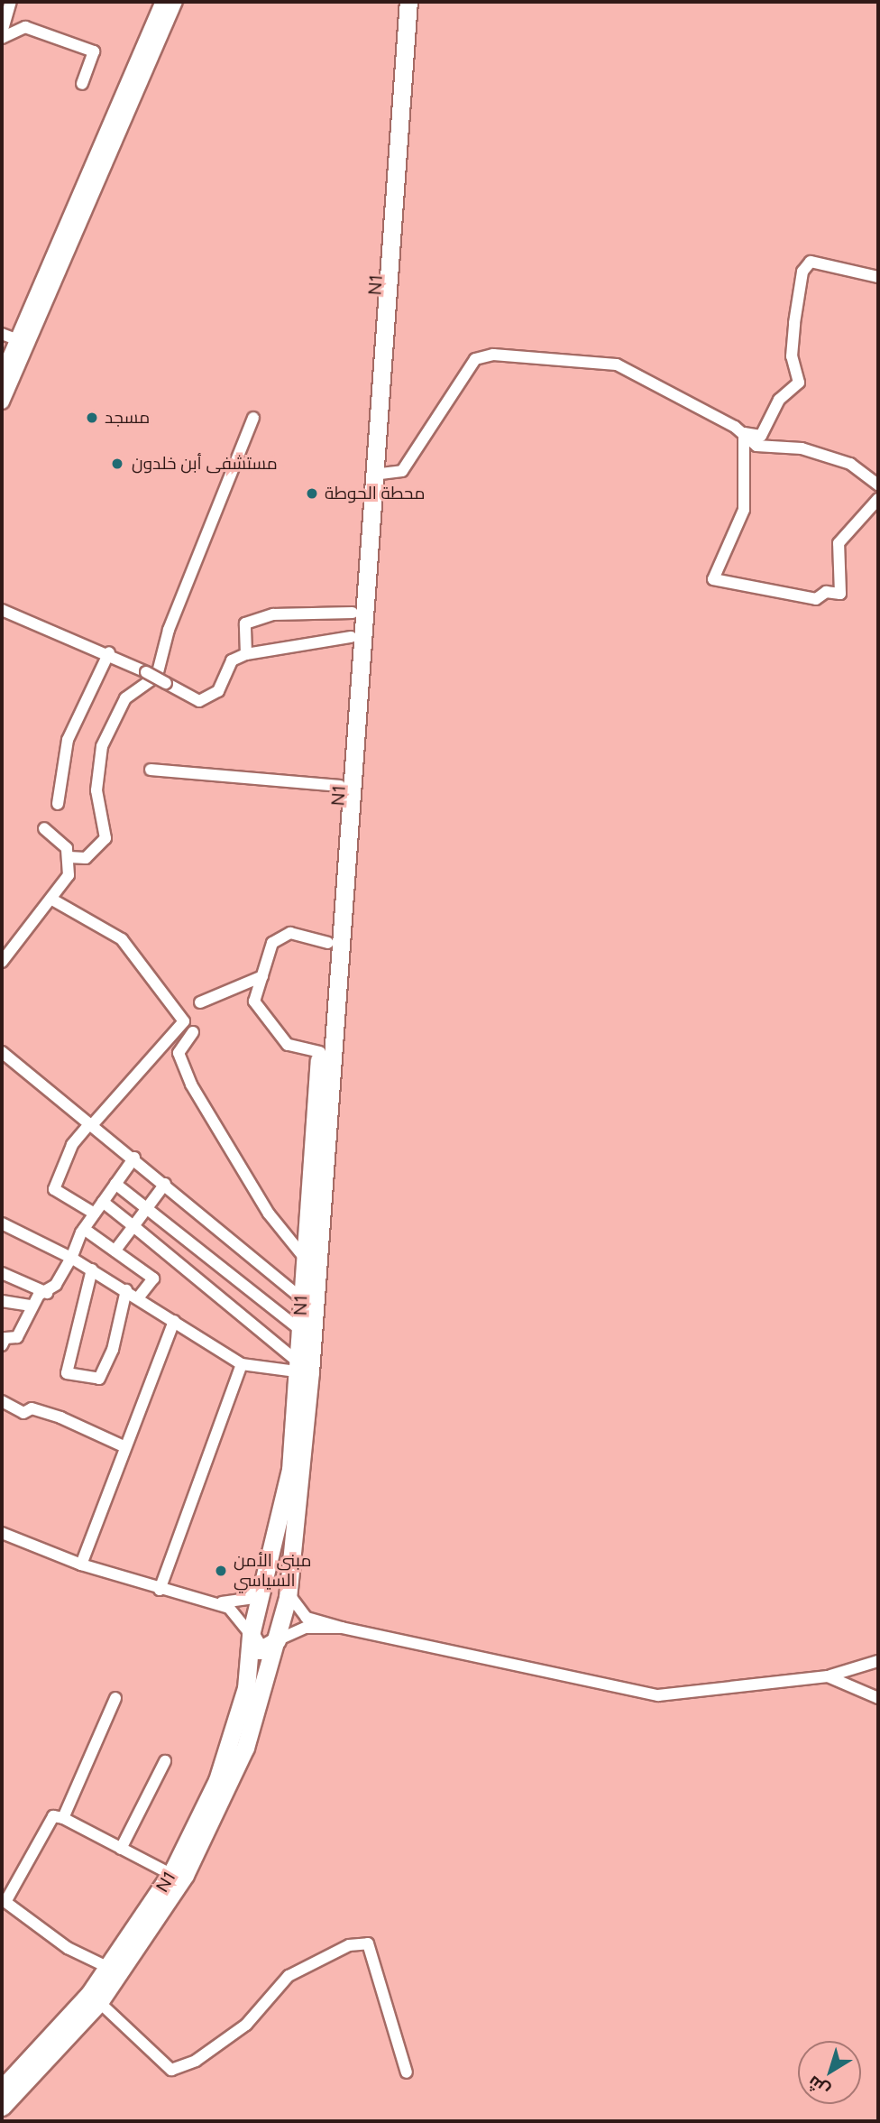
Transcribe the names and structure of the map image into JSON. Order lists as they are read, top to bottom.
{
  "streets": {
    "highway": ["N1"]
  },
  "places": [
    "مسجد",
    "مستشفى أبن خلدون",
    "محطة الحوطة",
    "مبنى الأمن السياسي"
  ],
  "north": "bottom left"
}
